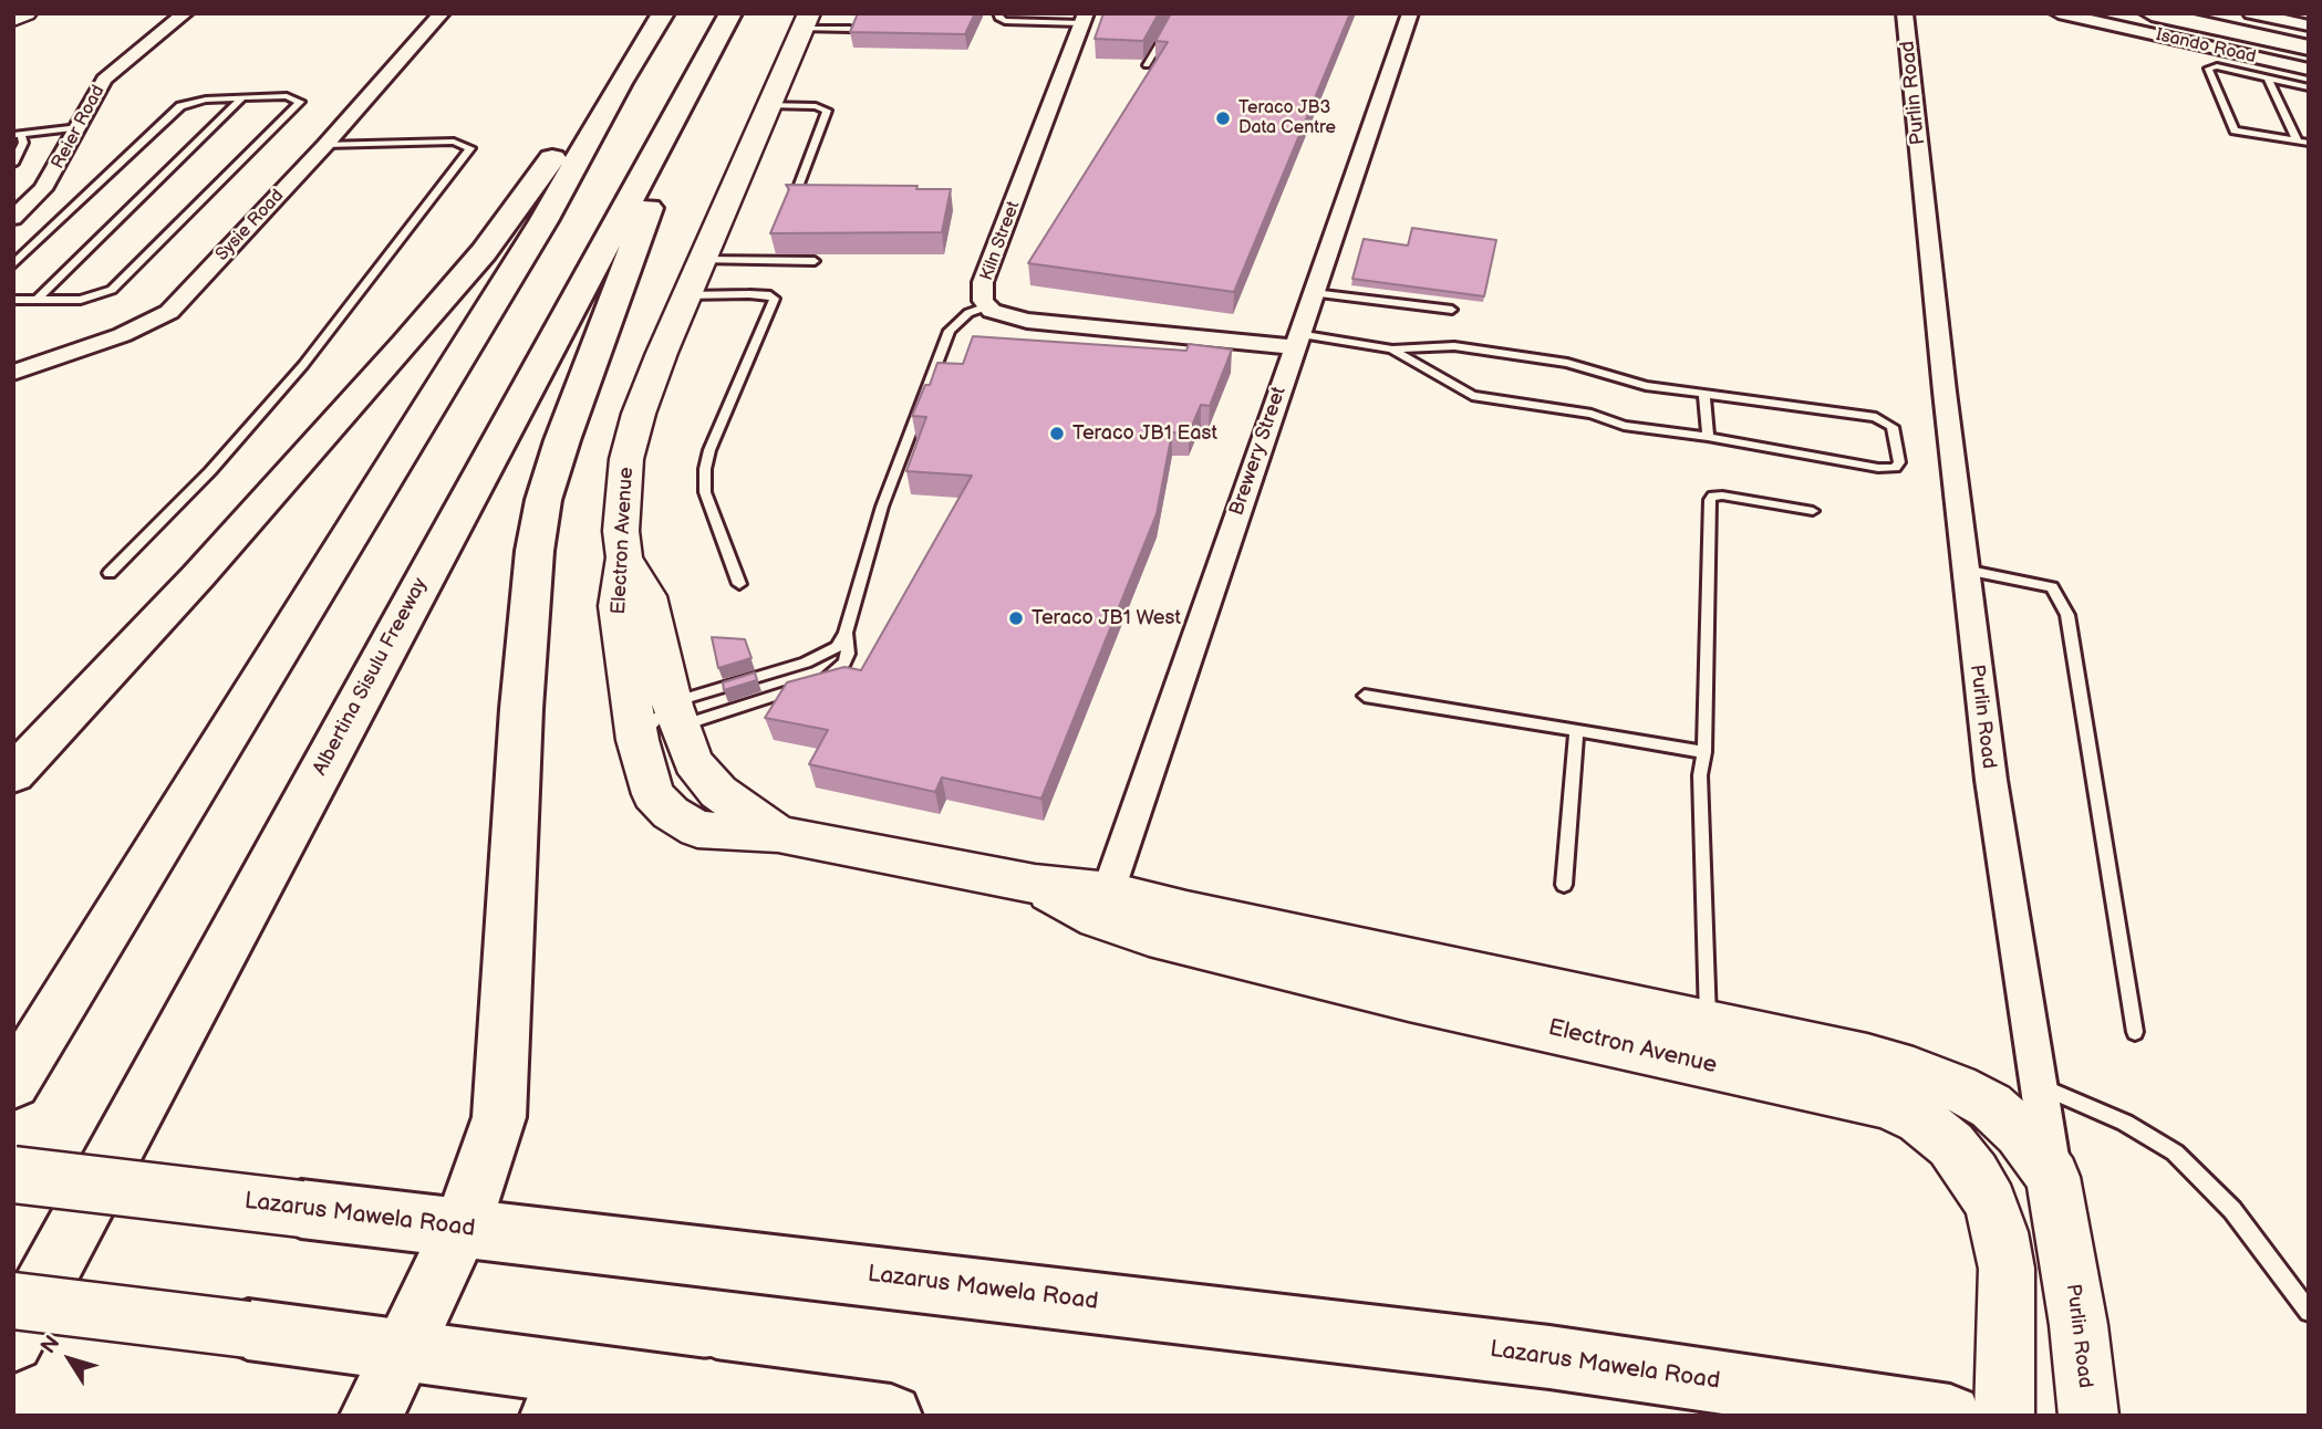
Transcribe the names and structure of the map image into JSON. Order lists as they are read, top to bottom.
{
  "streets": {
    "main road": [
      "Isando Road",
      "Purlin Road",
      "Electron Avenue",
      "Albertina Sisulu Freeway",
      "Lazarus Mawela Road"
    ],
    "street": [
      "Reier Road",
      "Sysie Road",
      "Kiln Street",
      "Brewery Street"
    ]
  },
  "crossings": [
    ["Purlin Road", "Electron Avenue"],
    ["Kiln Street", "Brewery Street"],
    ["Brewery Street", "Electron Avenue"]
  ],
  "places": ["Teraco JB3 Data Centre", "Teraco JB1 East", "Teraco JB1 West"],
  "north": "top left"
}
